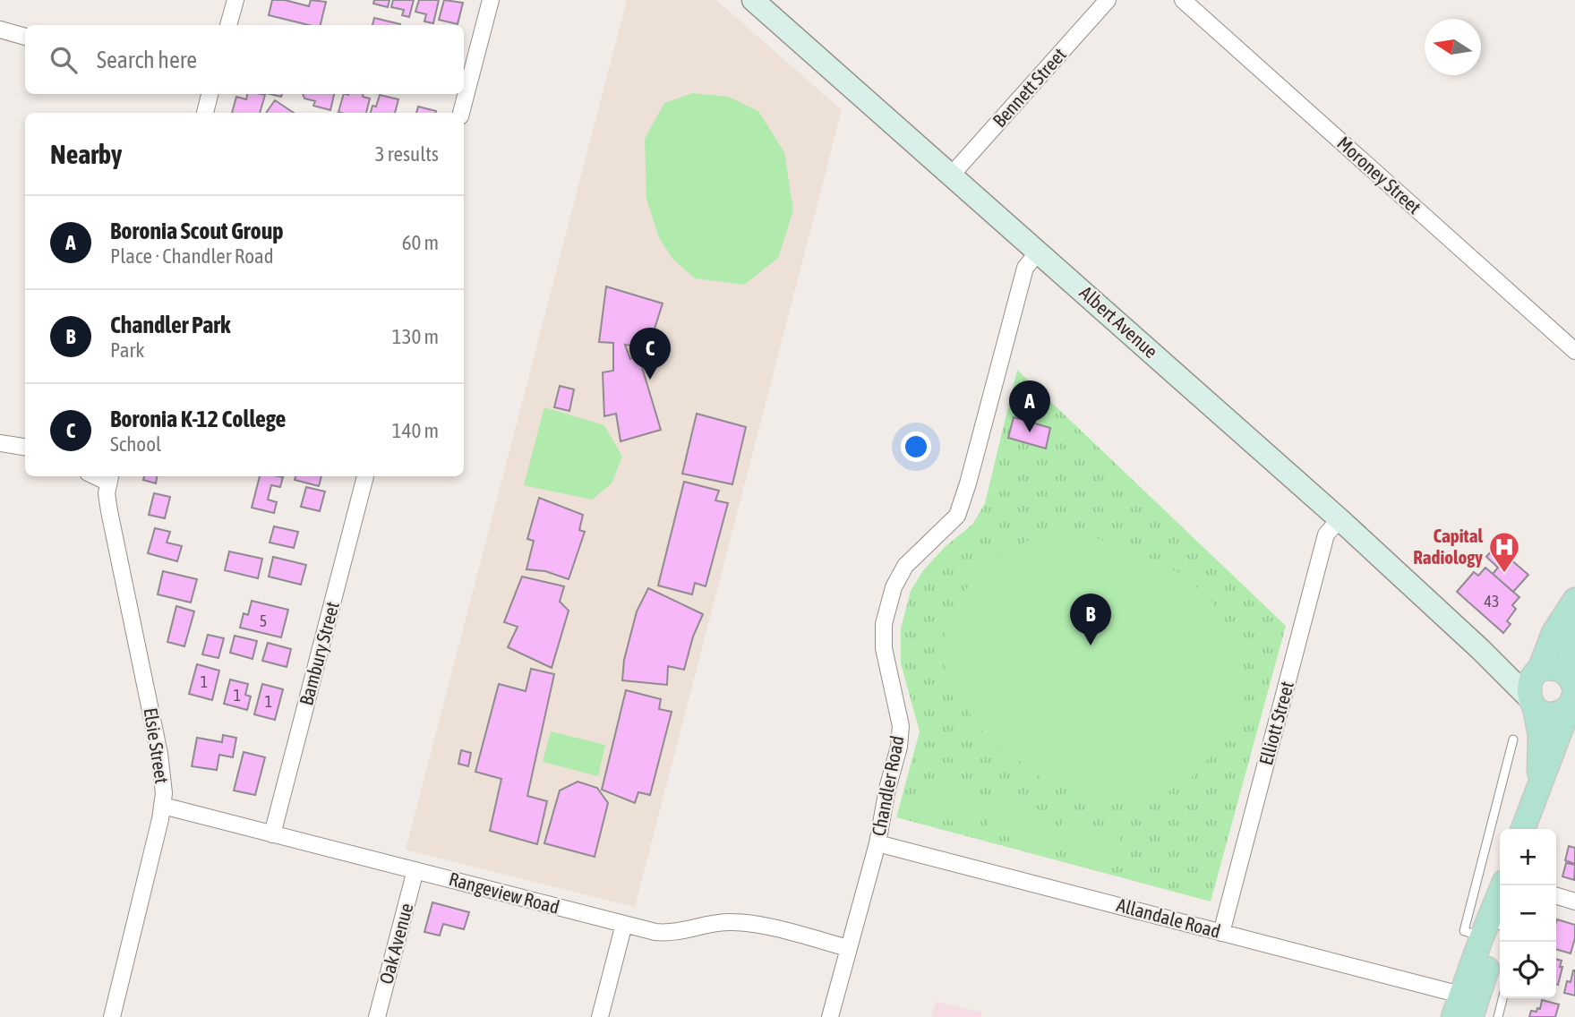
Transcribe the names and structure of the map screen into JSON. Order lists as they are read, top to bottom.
{
  "streets": {
    "main road": ["Albert Avenue"],
    "street": [
      "Bennett Street",
      "Moroney Street",
      "Bambury Street",
      "Elliott Street",
      "Elsie Street",
      "Chandler Road",
      "Rangeview Road",
      "Allandale Road",
      "Oak Avenue"
    ]
  },
  "crossings": [
    ["Bennett Street", "Albert Avenue"],
    ["Albert Avenue", "Elliott Street"],
    ["Albert Avenue", "Chandler Road"],
    ["Bambury Street", "Rangeview Road"],
    ["Elliott Street", "Allandale Road"],
    ["Elsie Street", "Rangeview Road"],
    ["Chandler Road", "Rangeview Road"],
    ["Chandler Road", "Allandale Road"],
    ["Rangeview Road", "Oak Avenue"]
  ],
  "places": {
    "hospital": ["Capital Radiology"]
  },
  "house_numbers": [
    "43",
    "5",
    "1",
    "1",
    "1"
  ],
  "north": "left",
  "page": {
    "search": "Search here",
    "heading": ["Nearby", "3 results"],
    "list": [
      {
        "mark": "A",
        "name": "Boronia Scout Group",
        "note": "Place · Chandler Road",
        "value": "60 m"
      },
      {
        "mark": "B",
        "name": "Chandler Park",
        "note": "Park",
        "value": "130 m"
      },
      {
        "mark": "C",
        "name": "Boronia K-12 College",
        "note": "School",
        "value": "140 m"
      }
    ],
    "pins": ["C", "A", "B"],
    "map_buttons": ["+", "−"]
  }
}
